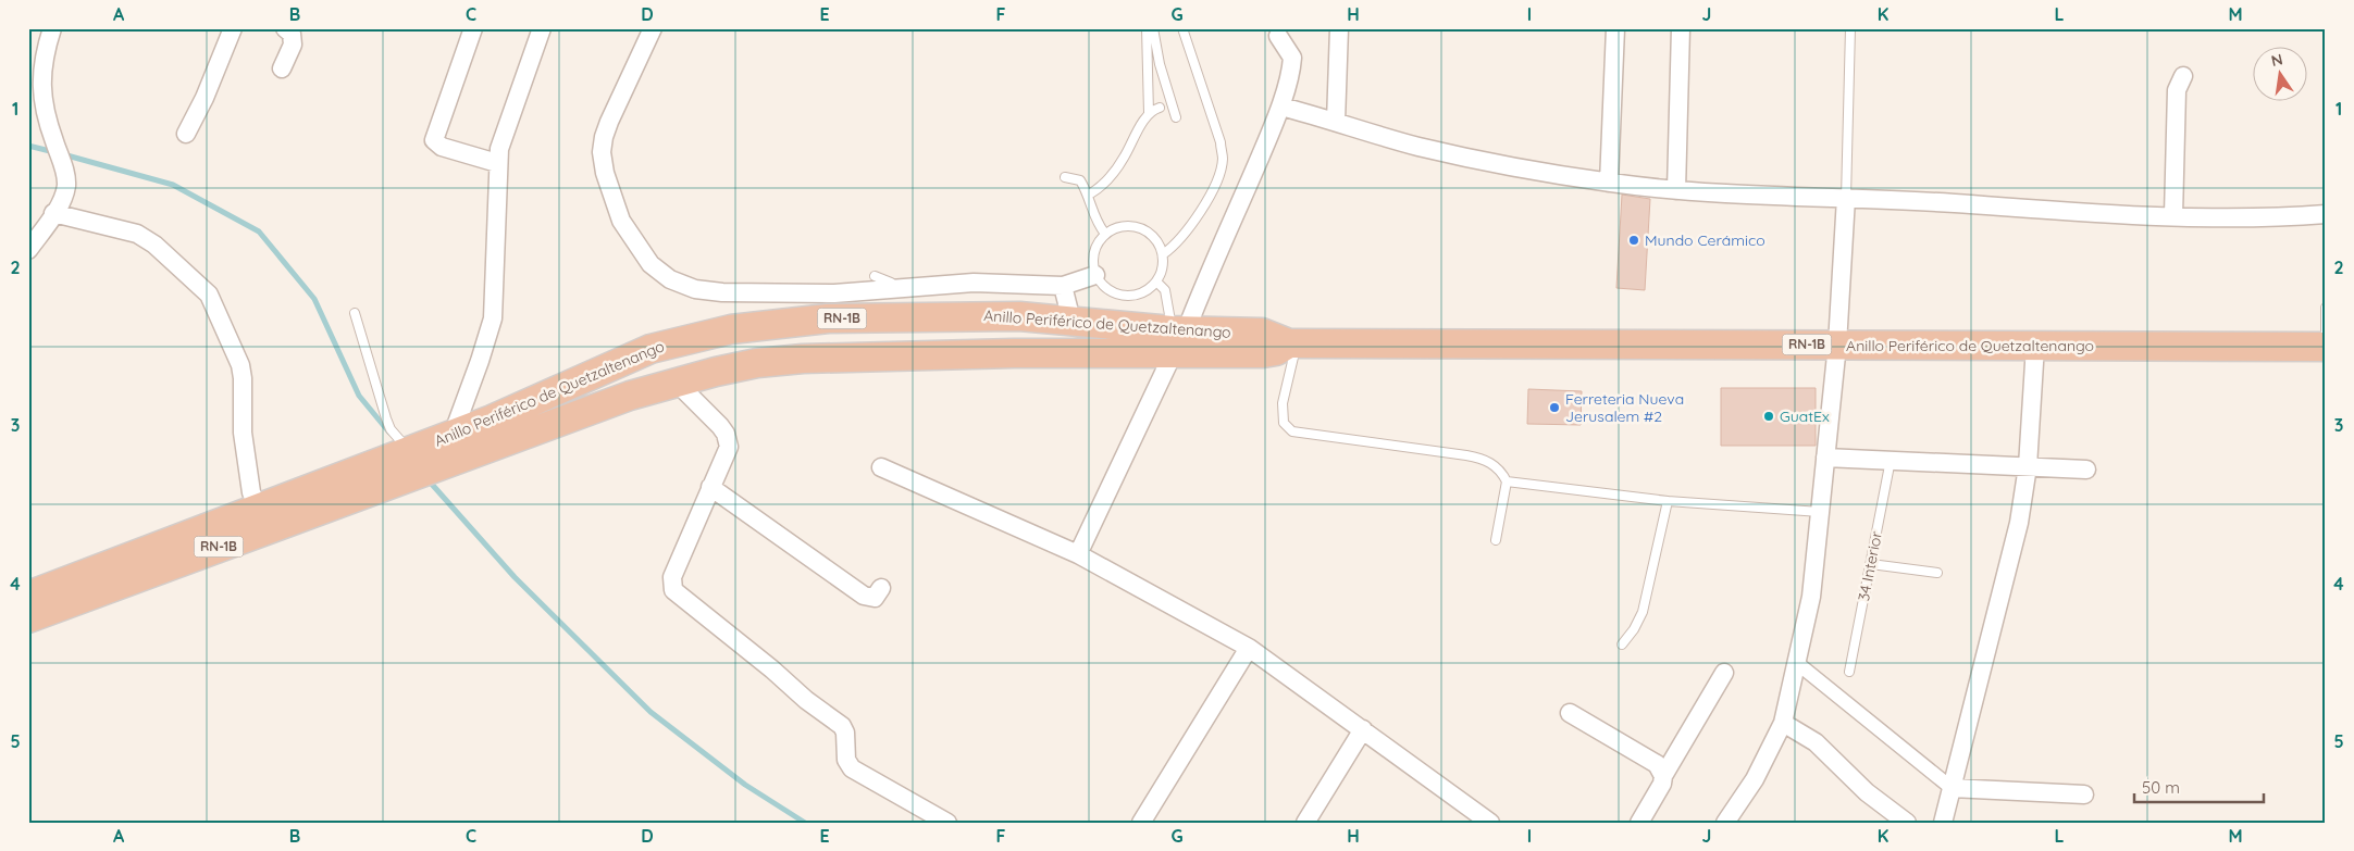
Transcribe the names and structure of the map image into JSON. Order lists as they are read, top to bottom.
{
  "streets": {
    "highway": ["RN-1B", "Anillo Periférico de Quetzaltenango"],
    "lane": ["34 Interior"]
  },
  "places": ["Mundo Cerámico", "Ferreteria Nueva Jerusalem #2", "GuatEx"],
  "scale_bar": "50 m",
  "north": "top",
  "grid": {
    "columns": [
      "A",
      "B",
      "C",
      "D",
      "E",
      "F",
      "G",
      "H",
      "I",
      "J",
      "K",
      "L",
      "M"
    ],
    "rows": [
      "1",
      "2",
      "3",
      "4",
      "5"
    ]
  }
}
